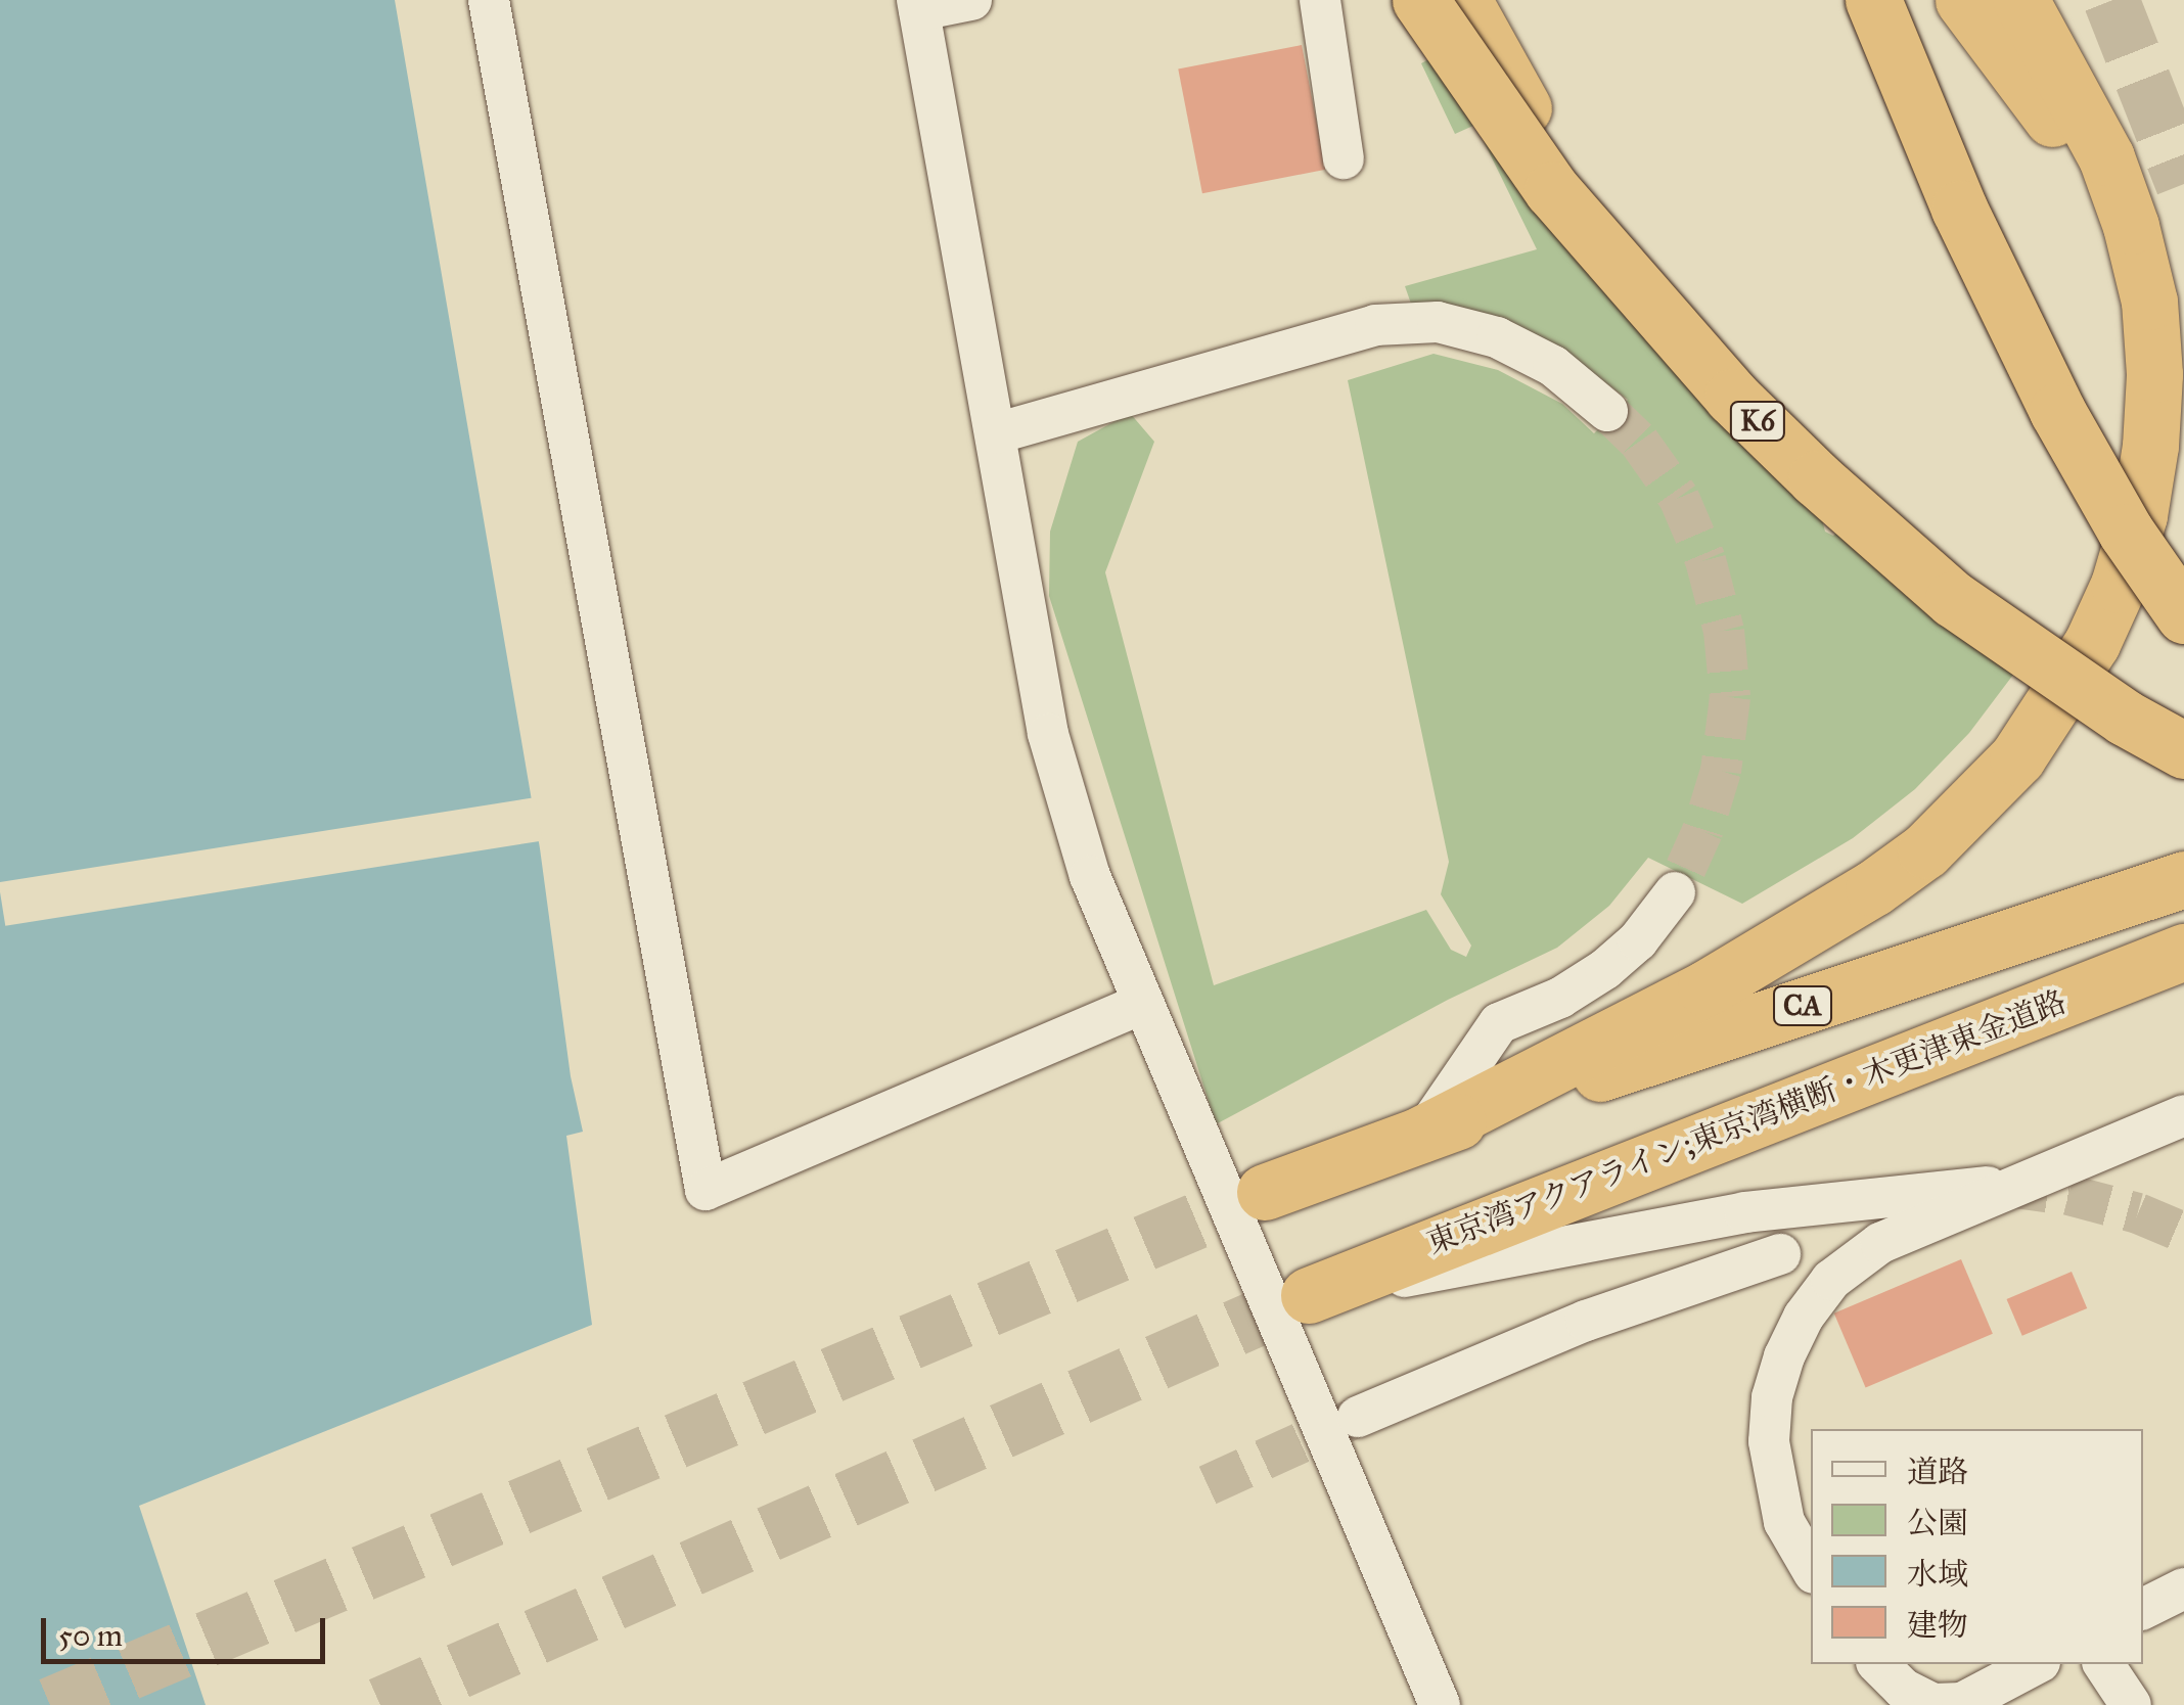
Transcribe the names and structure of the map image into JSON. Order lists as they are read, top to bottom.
{
  "streets": {
    "highway": ["K6", "CA", "東京湾アクアライン;東京湾横断・木更津東金道路"]
  },
  "legend": [
    "道路",
    "公園",
    "水域",
    "建物"
  ],
  "scale_bar": "50 m"
}
